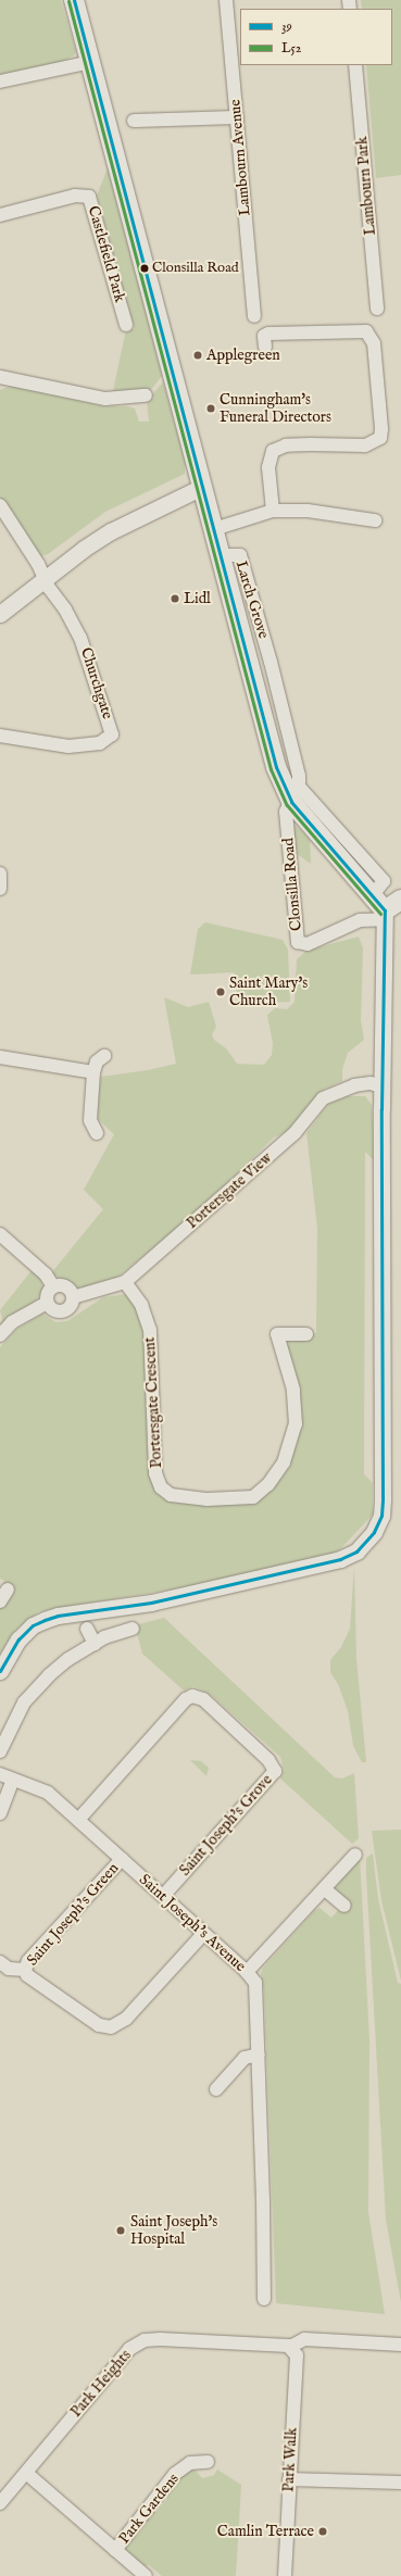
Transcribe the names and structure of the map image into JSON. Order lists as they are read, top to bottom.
{
  "streets": {
    "main road": ["Clonsilla Road"],
    "street": [
      "Lambourn Avenue",
      "Lambourn Park",
      "Castlefield Park",
      "Larch Grove",
      "Churchgate",
      "Portersgate View",
      "Portersgate Crescent",
      "Saint Joseph's Grove",
      "Saint Joseph's Green",
      "Saint Joseph's Avenue",
      "Park Heights",
      "Park Walk",
      "Park Gardens"
    ]
  },
  "crossings": [
    ["Larch Grove", "Clonsilla Road"],
    ["Portersgate View", "Portersgate Crescent"],
    ["Saint Joseph's Grove", "Saint Joseph's Avenue"],
    ["Saint Joseph's Green", "Saint Joseph's Avenue"],
    ["Park Heights", "Park Walk"],
    ["Park Heights", "Park Gardens"]
  ],
  "places": [
    "Clonsilla Road",
    "Applegreen",
    "Cunningham's Funeral Directors",
    "Lidl",
    "Saint Mary's Church",
    "Saint Joseph's Hospital",
    "Camlin Terrace"
  ],
  "lines": ["transit line 39", "transit line L52"],
  "legend": ["39", "L52"]
}
